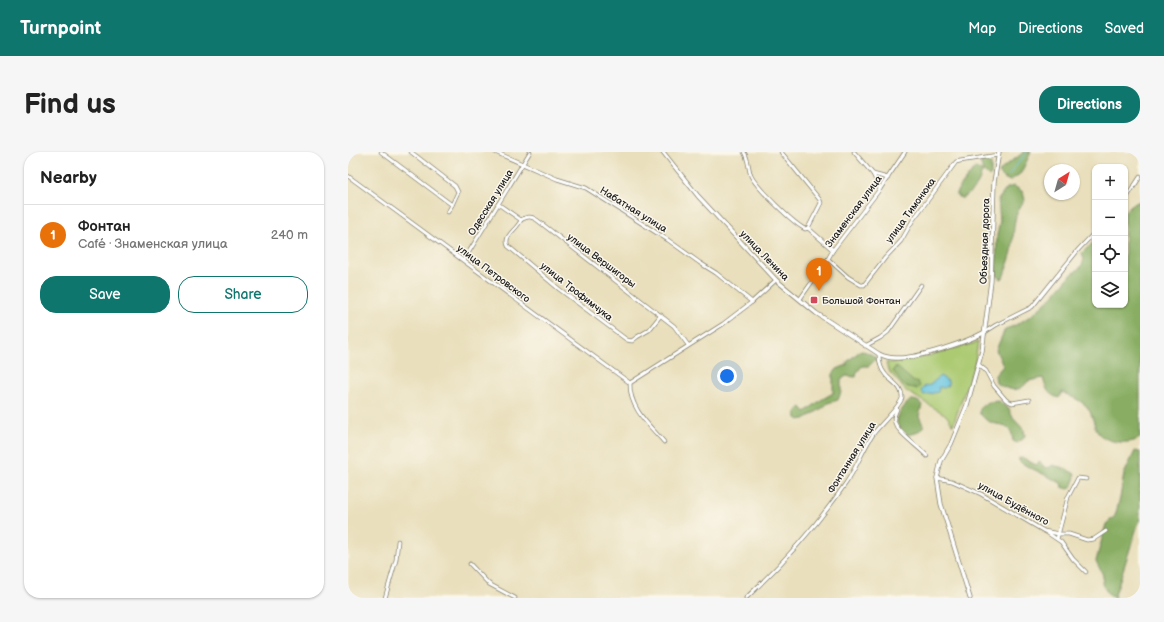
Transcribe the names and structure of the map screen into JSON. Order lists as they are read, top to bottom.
{
  "streets": {
    "street": [
      "Одесская улица",
      "Набатная улица",
      "улица Тимонюка",
      "Знаменская улица",
      "Объездная дорога",
      "улица Ленина",
      "улица Вершигоры",
      "улица Петровского",
      "улица Трофимчука",
      "Фонтанная улица",
      "улица Будённого"
    ]
  },
  "crossings": [
    ["Одесская улица", "Набатная улица"],
    ["Одесская улица", "улица Вершигоры"],
    ["Одесская улица", "улица Петровского"],
    ["улица Тимонюка", "Знаменская улица"],
    ["улица Тимонюка", "Объездная дорога"],
    ["Знаменская улица", "улица Ленина"],
    ["Объездная дорога", "улица Ленина"],
    ["Объездная дорога", "улица Будённого"],
    ["улица Вершигоры", "улица Трофимчука"]
  ],
  "places": {
    "transit": ["Большой Фонтан"]
  },
  "north": "top right",
  "page": {
    "header": "Turnpoint",
    "nav": ["Map", "Directions", "Saved"],
    "buttons": [
      "Directions",
      ["Save", "Share"]
    ],
    "title": "Find us",
    "heading": "Nearby",
    "map_buttons": ["+", "−"],
    "list": [
      {
        "mark": "1",
        "name": "Фонтан",
        "note": "Café · Знаменская улица",
        "value": "240 m"
      }
    ],
    "pins": "1"
  }
}
